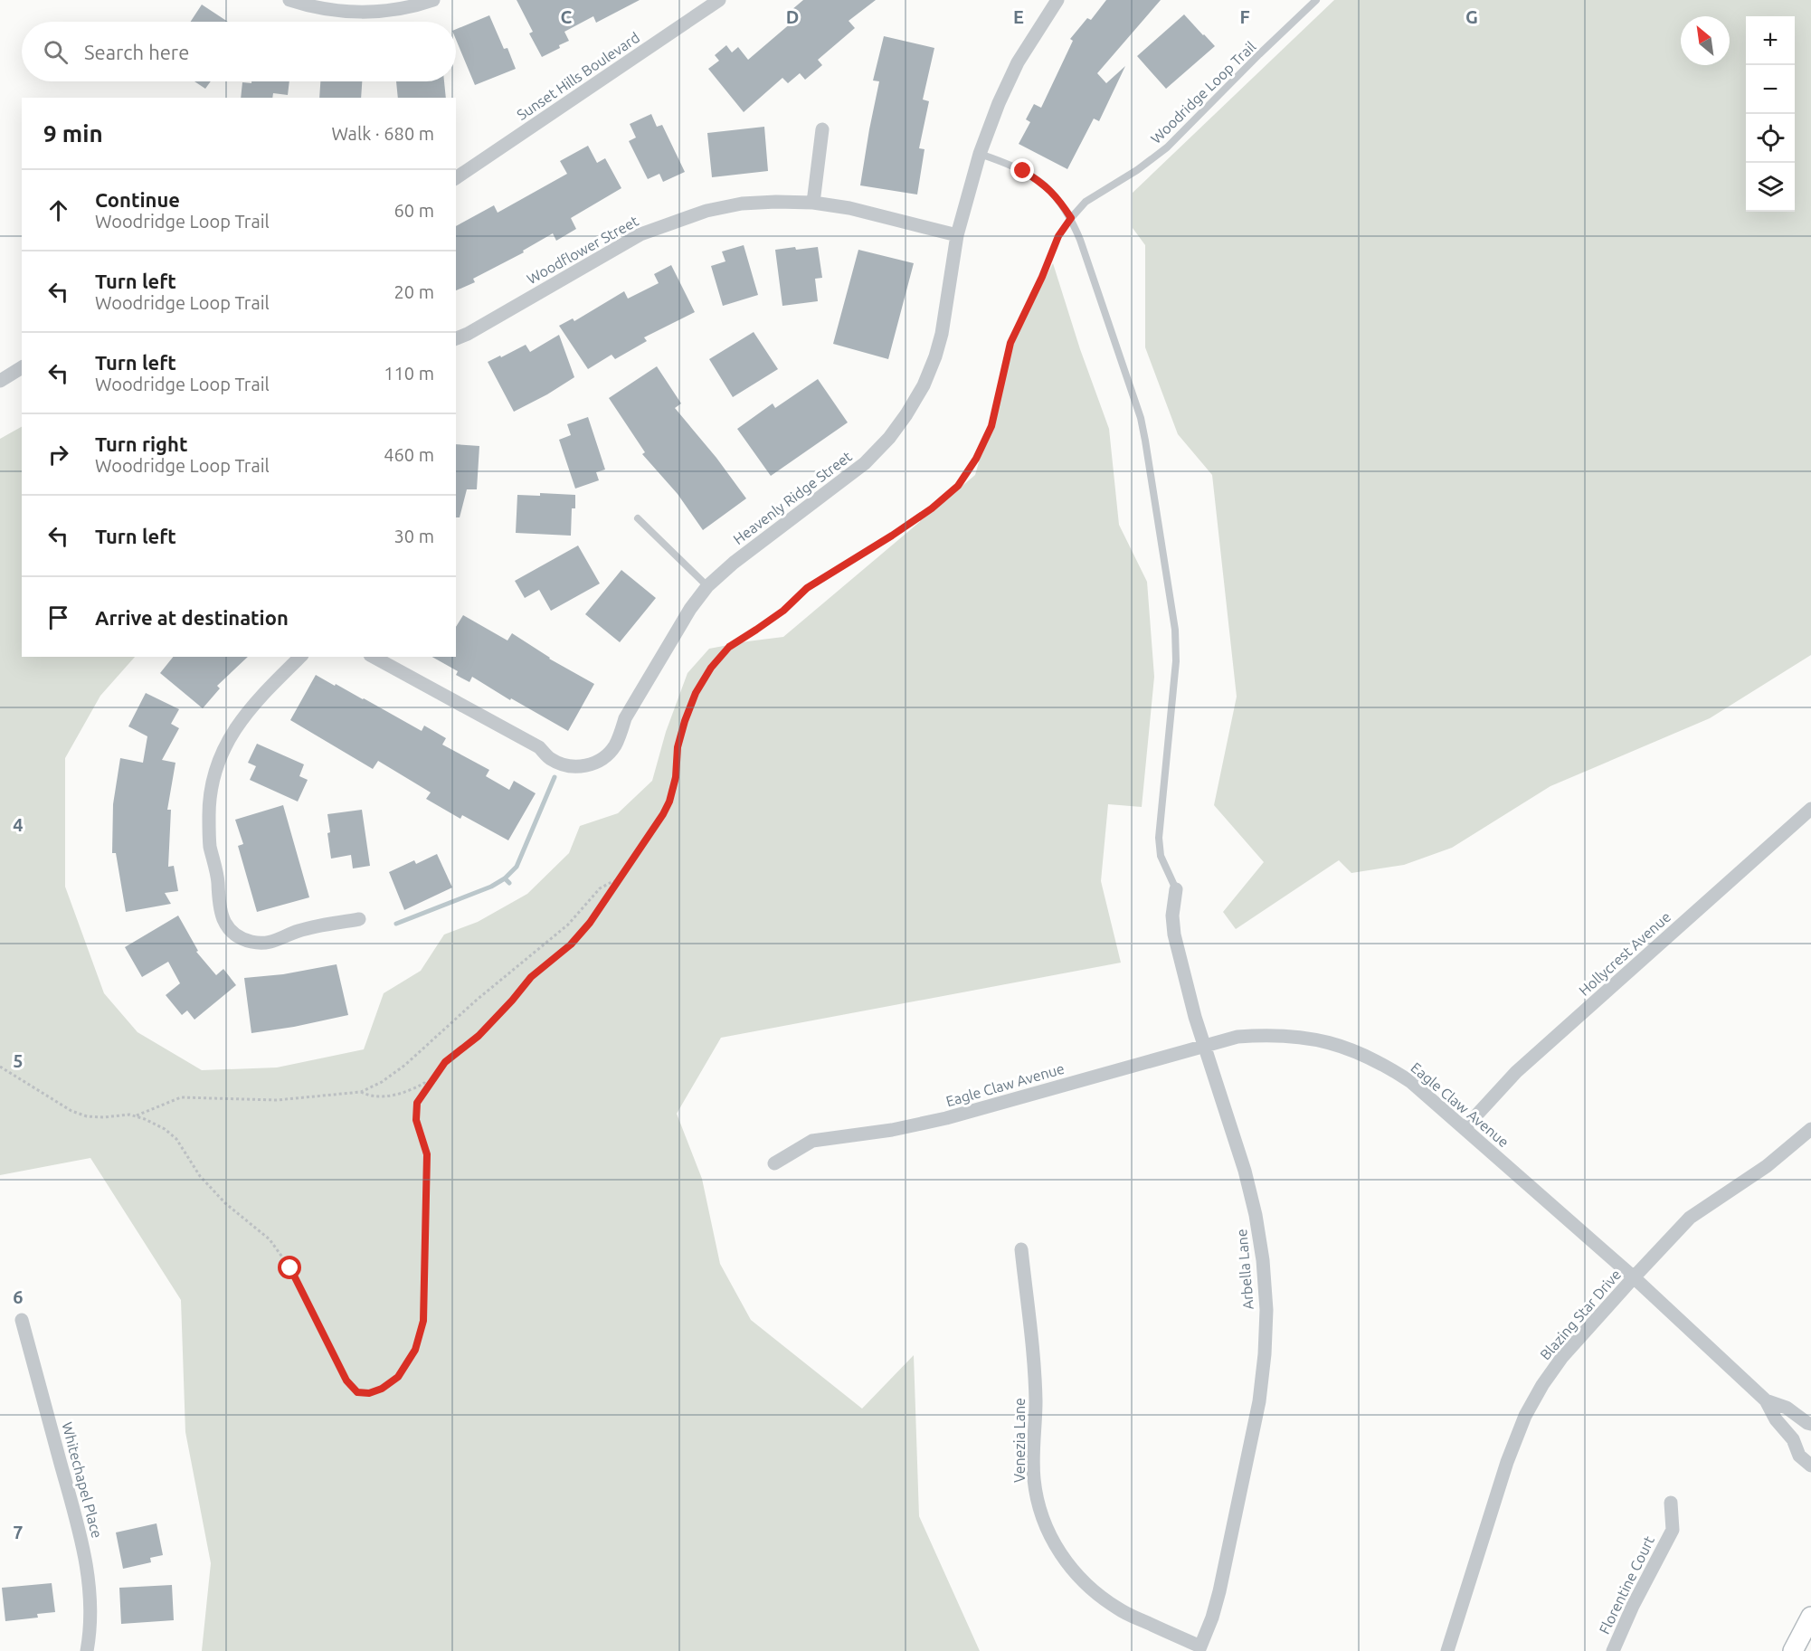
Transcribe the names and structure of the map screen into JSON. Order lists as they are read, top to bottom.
{
  "streets": {
    "street": [
      "Sunset Hills Boulevard",
      "Woodflower Street",
      "Heavenly Ridge Street",
      "Hollycrest Avenue",
      "Eagle Claw Avenue",
      "Arbella Lane",
      "Blazing Star Drive",
      "Venezia Lane",
      "Whitechapel Place",
      "Florentine Court"
    ],
    "lane": ["Woodridge Loop Trail"]
  },
  "crossings": [
    ["Woodflower Street", "Heavenly Ridge Street"],
    ["Hollycrest Avenue", "Eagle Claw Avenue"],
    ["Eagle Claw Avenue", "Arbella Lane"],
    ["Eagle Claw Avenue", "Blazing Star Drive"],
    ["Arbella Lane", "Venezia Lane"]
  ],
  "north": "top left",
  "page": {
    "map_buttons": ["+", "−"],
    "search": "Search here",
    "heading": ["9 min", "Walk · 680 m"],
    "list": [
      ["Continue", "Woodridge Loop Trail", "60 m"],
      ["Turn left", "Woodridge Loop Trail", "20 m"],
      ["Turn left", "Woodridge Loop Trail", "110 m"],
      ["Turn right", "Woodridge Loop Trail", "460 m"],
      ["Turn left", "30 m"],
      "Arrive at destination"
    ]
  },
  "grid": {
    "columns": [
      "C",
      "D",
      "E",
      "F",
      "G"
    ],
    "rows": [
      "4",
      "5",
      "6",
      "7"
    ]
  }
}
